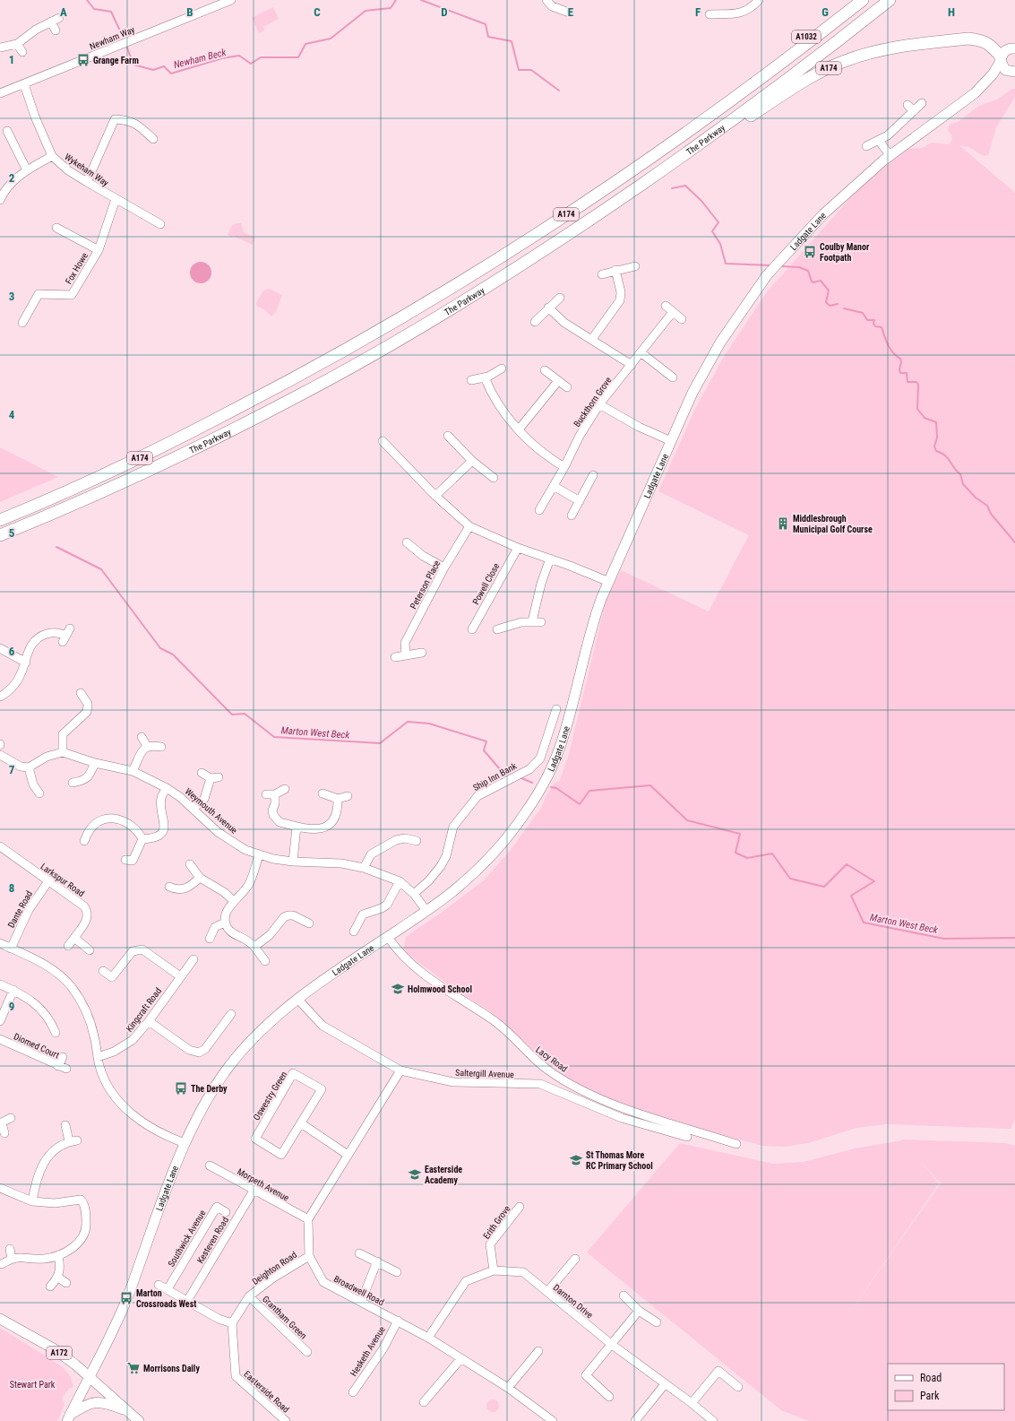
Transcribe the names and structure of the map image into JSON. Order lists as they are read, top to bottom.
{
  "streets": {
    "highway": ["A1032", "A174", "The Parkway"],
    "main road": ["Ladgate Lane", "A172"],
    "street": [
      "Newham Way",
      "Wykeham Way",
      "Fox Howe",
      "Buckthorn Grove",
      "Powell Close",
      "Peterson Place",
      "Ship Inn Bank",
      "Weymouth Avenue",
      "Larkspur Road",
      "Dante Road",
      "Kingcraft Road",
      "Diomed Court",
      "Lacy Road",
      "Saltergill Avenue",
      "Oswestry Green",
      "Morpeth Avenue",
      "Erith Grove",
      "Southwick Avenue",
      "Kesteven Road",
      "Deighton Road",
      "Broadwell Road",
      "Darnton Drive",
      "Grantham Green",
      "Hesketh Avenue",
      "Easterside Road"
    ]
  },
  "crossings": [
    ["A1032", "The Parkway"],
    ["Newham Way", "Wykeham Way"],
    ["A174", "The Parkway"],
    ["A174", "Ladgate Lane"],
    ["Wykeham Way", "Fox Howe"],
    ["Ladgate Lane", "Weymouth Avenue"],
    ["Ladgate Lane", "Lacy Road"],
    ["Ladgate Lane", "Saltergill Avenue"],
    ["Ladgate Lane", "A172"],
    ["Ship Inn Bank", "Weymouth Avenue"],
    ["Larkspur Road", "Dante Road"],
    ["Morpeth Avenue", "Kesteven Road"],
    ["Morpeth Avenue", "Broadwell Road"],
    ["Erith Grove", "Darnton Drive"],
    ["Deighton Road", "Broadwell Road"],
    ["Deighton Road", "Grantham Green"],
    ["Deighton Road", "Easterside Road"],
    ["Broadwell Road", "Darnton Drive"],
    ["Broadwell Road", "Hesketh Avenue"]
  ],
  "water": ["Newham Beck", "Marton West Beck"],
  "parks": ["Stewart Park"],
  "places": {
    "bus stop": [
      "Grange Farm",
      "Coulby Manor Footpath",
      "The Derby",
      "Marton Crossroads West"
    ],
    "building": ["Middlesbrough Municipal Golf Course"],
    "school or university": ["Holmwood School", "St Thomas More RC Primary School", "Easterside Academy"],
    "supermarket": ["Morrisons Daily"]
  },
  "legend": ["Road", "Park"],
  "grid": {
    "columns": [
      "A",
      "B",
      "C",
      "D",
      "E",
      "F",
      "G",
      "H"
    ],
    "rows": [
      "1",
      "2",
      "3",
      "4",
      "5",
      "6",
      "7",
      "8",
      "9"
    ]
  }
}
